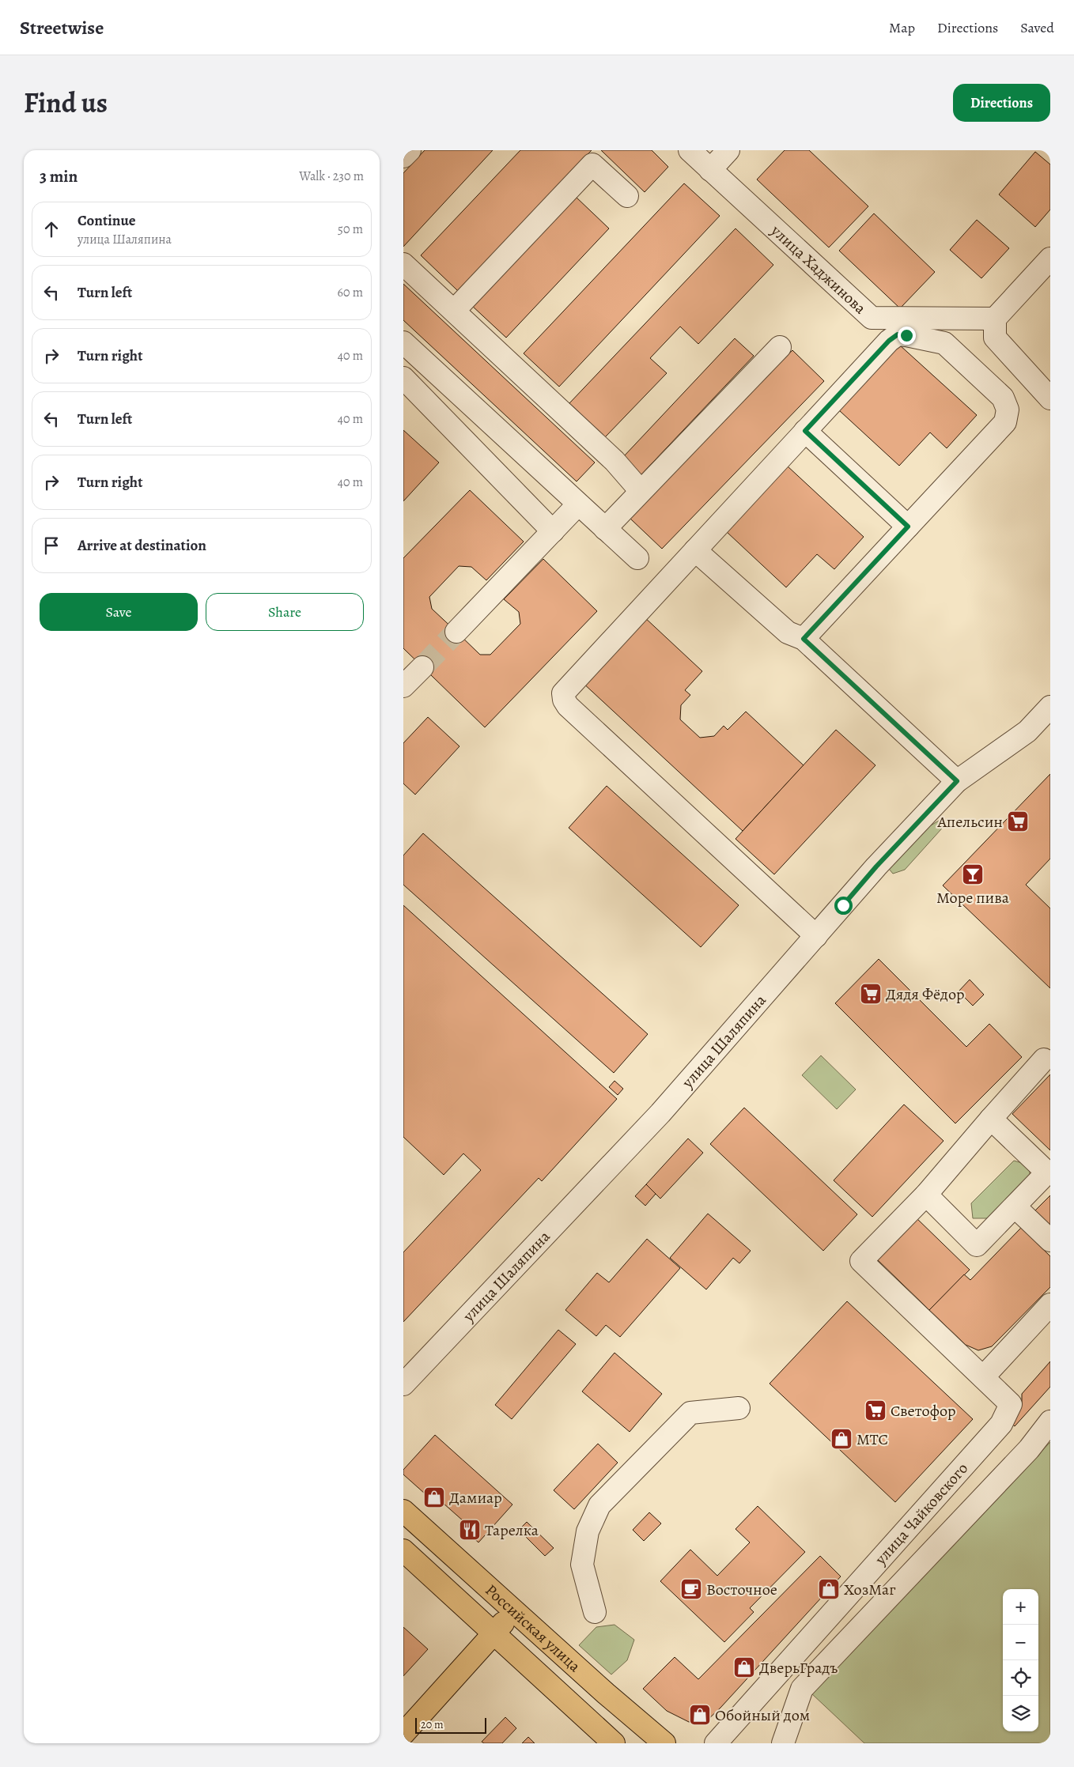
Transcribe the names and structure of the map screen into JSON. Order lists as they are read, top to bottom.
{
  "streets": {
    "main road": ["Российская улица"],
    "street": ["улица Хаджинова", "улица Шаляпина", "улица Чайковского"]
  },
  "places": {
    "supermarket": ["Апельсин", "Дядя Фёдор", "Светофор"],
    "bar": ["Море пива"],
    "shop": [
      "МТС",
      "Дамиар",
      "ХозМаг",
      "ДверьГрадъ",
      "Обойный дом"
    ],
    "restaurant": ["Тарелка"],
    "cafe": ["Восточное"]
  },
  "scale_bar": "20 m",
  "page": {
    "header": "Streetwise",
    "nav": ["Map", "Directions", "Saved"],
    "title": "Find us",
    "buttons": [
      "Directions",
      ["Save", "Share"]
    ],
    "heading": ["3 min", "Walk · 230 m"],
    "list": [
      ["Continue", "улица Шаляпина", "50 m"],
      ["Turn left", "60 m"],
      ["Turn right", "40 m"],
      ["Turn left", "40 m"],
      ["Turn right", "40 m"],
      "Arrive at destination"
    ],
    "map_buttons": ["+", "−"],
    "scale": "20 m"
  }
}
